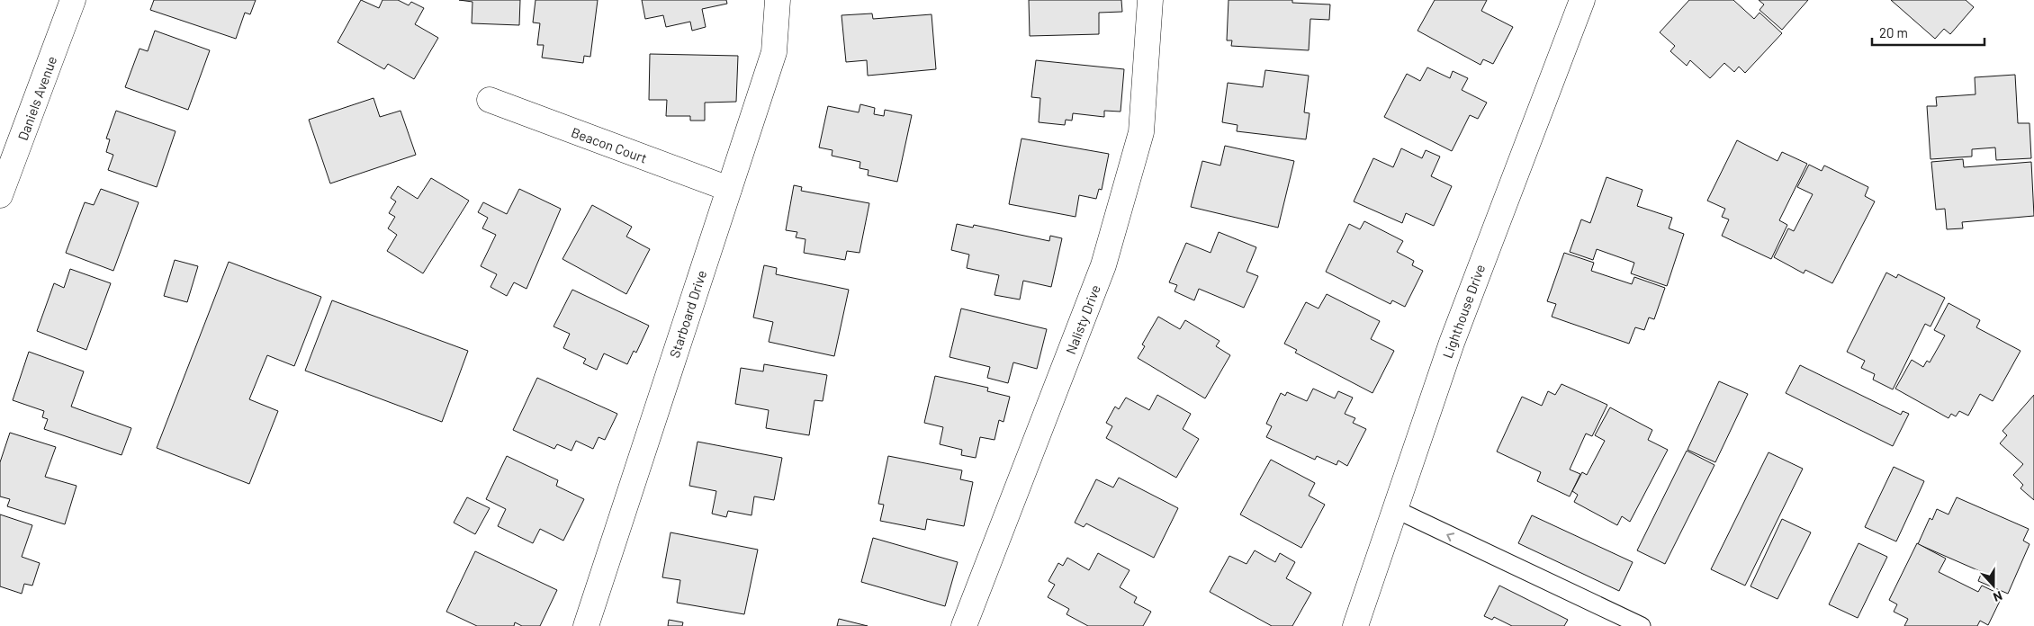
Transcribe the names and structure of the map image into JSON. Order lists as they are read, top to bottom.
{
  "streets": {
    "street": [
      "Daniels Avenue",
      "Beacon Court",
      "Lighthouse Drive",
      "Starboard Drive",
      "Nalisty Drive"
    ]
  },
  "crossings": [
    ["Beacon Court", "Starboard Drive"]
  ],
  "scale_bar": "20 m",
  "north": "bottom"
}
